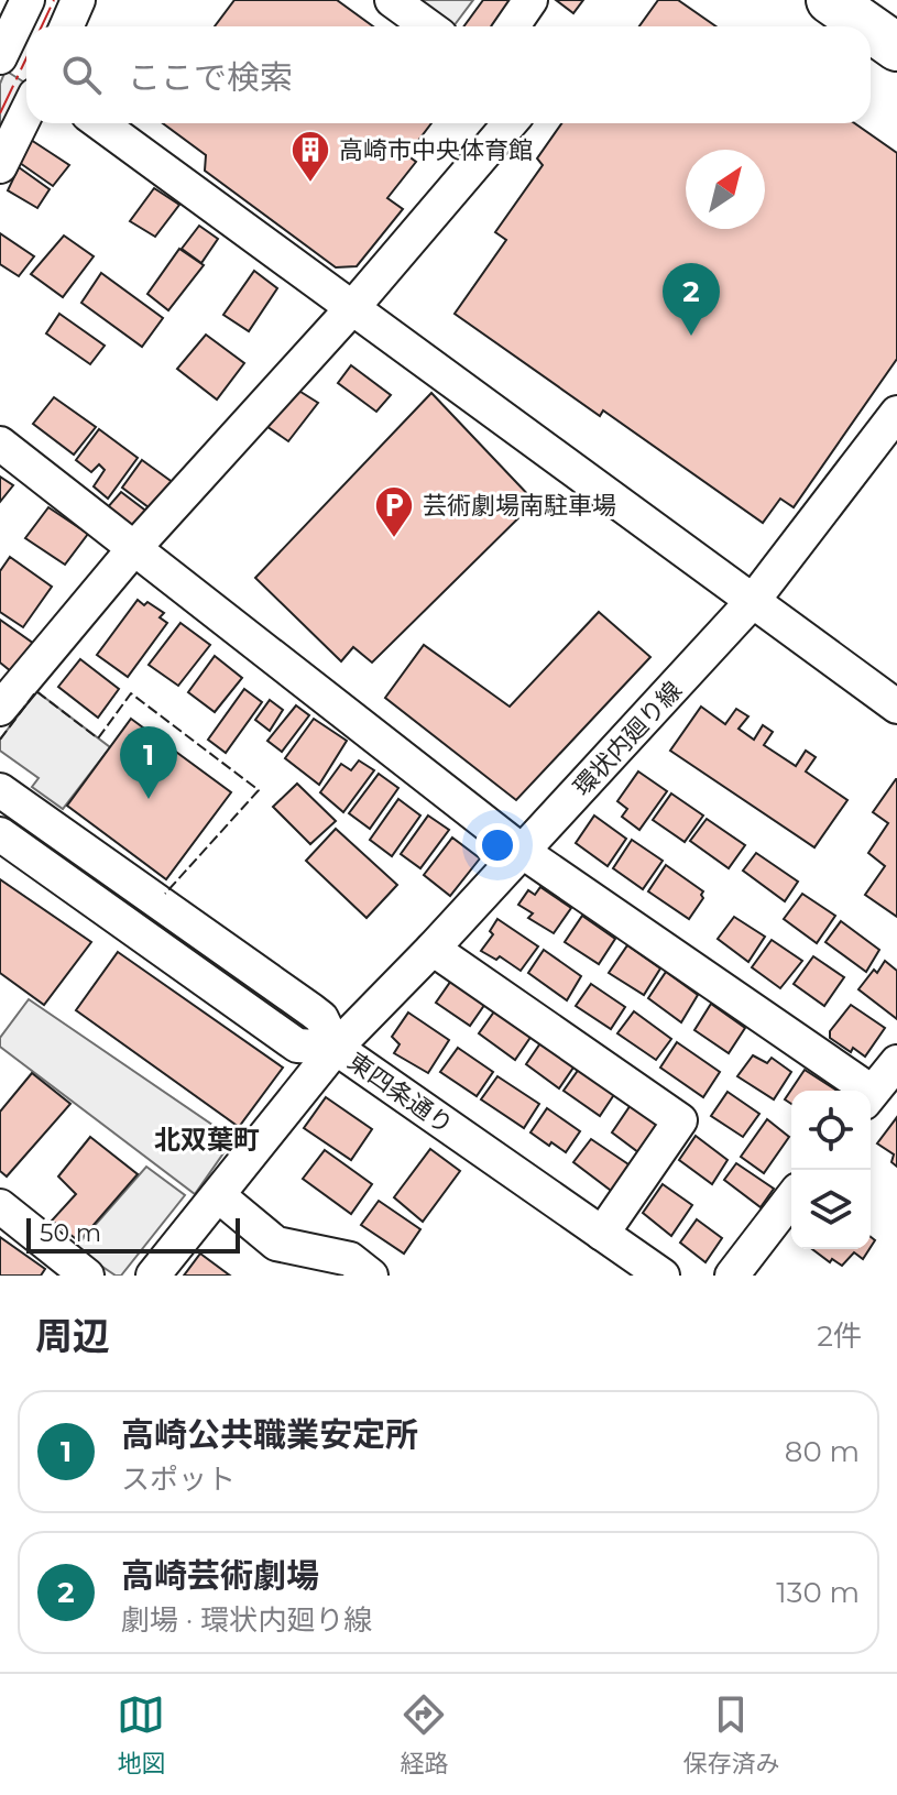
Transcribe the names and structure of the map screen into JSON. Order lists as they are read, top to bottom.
{
  "streets": {
    "street": ["環状内廻り線", "東四条通り"]
  },
  "crossings": [
    ["環状内廻り線", "東四条通り"]
  ],
  "districts": ["北双葉町"],
  "places": {
    "building": ["高崎市中央体育館"],
    "parking": ["芸術劇場南駐車場"]
  },
  "scale_bar": "50 m",
  "north": "top right",
  "page": {
    "search": "ここで検索",
    "pins": ["2", "1"],
    "scale": "50 m",
    "heading": ["周辺", "2件"],
    "list": [
      {
        "mark": "1",
        "name": "高崎公共職業安定所",
        "note": "スポット",
        "value": "80 m"
      },
      {
        "mark": "2",
        "name": "高崎芸術劇場",
        "note": "劇場 · 環状内廻り線",
        "value": "130 m"
      }
    ],
    "nav": ["地図", "経路", "保存済み"]
  }
}
